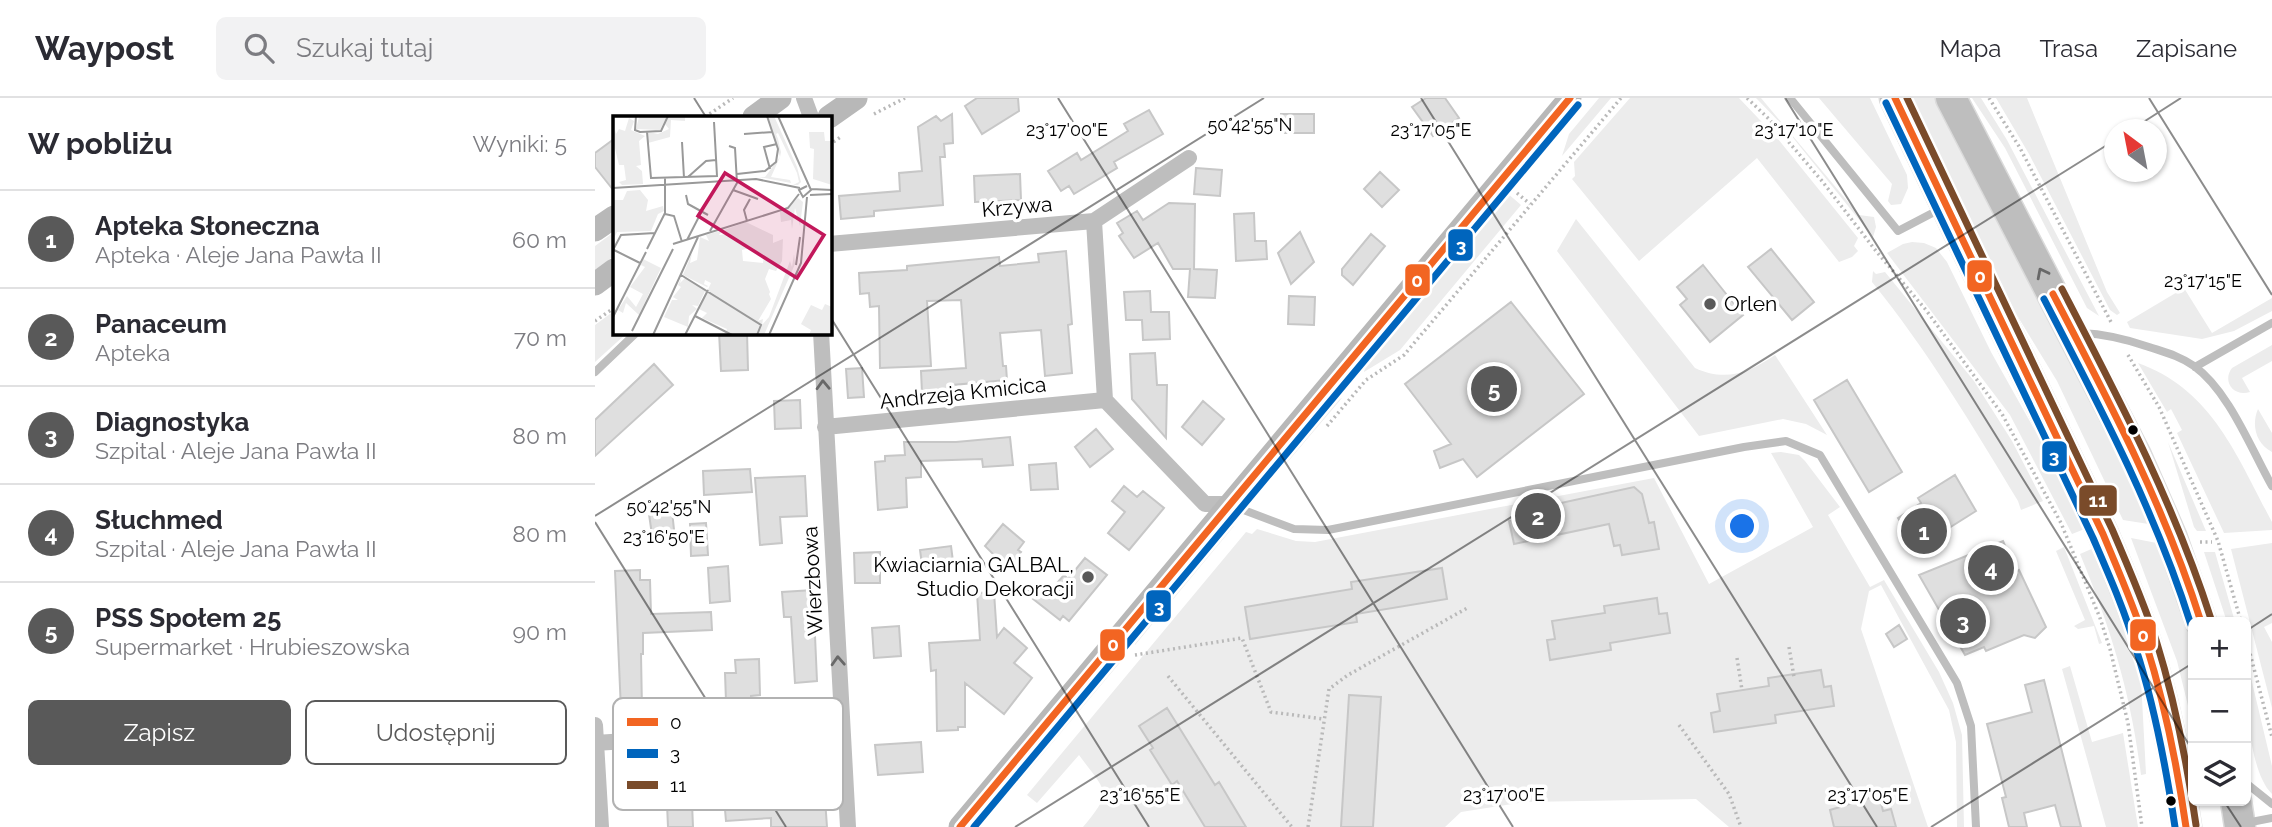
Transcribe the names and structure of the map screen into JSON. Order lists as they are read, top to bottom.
{
  "streets": {
    "street": ["Krzywa", "Andrzeja Kmicica", "Wierzbowa"]
  },
  "crossings": [
    ["Andrzeja Kmicica", "Wierzbowa"]
  ],
  "one_way": ["Wierzbowa"],
  "places": ["Orlen", "Kwiaciarnia GALBAL, Studio Dekoracji"],
  "lines": ["transit line 0", "transit line 11", "transit line 3"],
  "legend": ["0", "3", "11"],
  "north": "top left",
  "page": {
    "header": "Waypost",
    "search": "Szukaj tutaj",
    "nav": ["Mapa", "Trasa", "Zapisane"],
    "heading": ["W pobliżu", "Wyniki: 5"],
    "list": [
      {
        "mark": "1",
        "name": "Apteka Słoneczna",
        "note": "Apteka · Aleje Jana Pawła II",
        "value": "60 m"
      },
      {
        "mark": "2",
        "name": "Panaceum",
        "note": "Apteka",
        "value": "70 m"
      },
      {
        "mark": "3",
        "name": "Diagnostyka",
        "note": "Szpital · Aleje Jana Pawła II",
        "value": "80 m"
      },
      {
        "mark": "4",
        "name": "Słuchmed",
        "note": "Szpital · Aleje Jana Pawła II",
        "value": "80 m"
      },
      {
        "mark": "5",
        "name": "PSS Społem 25",
        "note": "Supermarket · Hrubieszowska",
        "value": "90 m"
      }
    ],
    "pins": [
      "5",
      "2",
      "1",
      "4",
      "3"
    ],
    "map_buttons": ["+", "−"],
    "buttons": ["Zapisz", "Udostępnij"]
  },
  "coordinates": [
    "50°42'55\"N",
    "23°17'00\"E",
    "23°17'10\"E",
    "23°17'05\"E",
    "23°17'15\"E",
    "23°16'50\"E",
    "23°16'55\"E"
  ]
}
